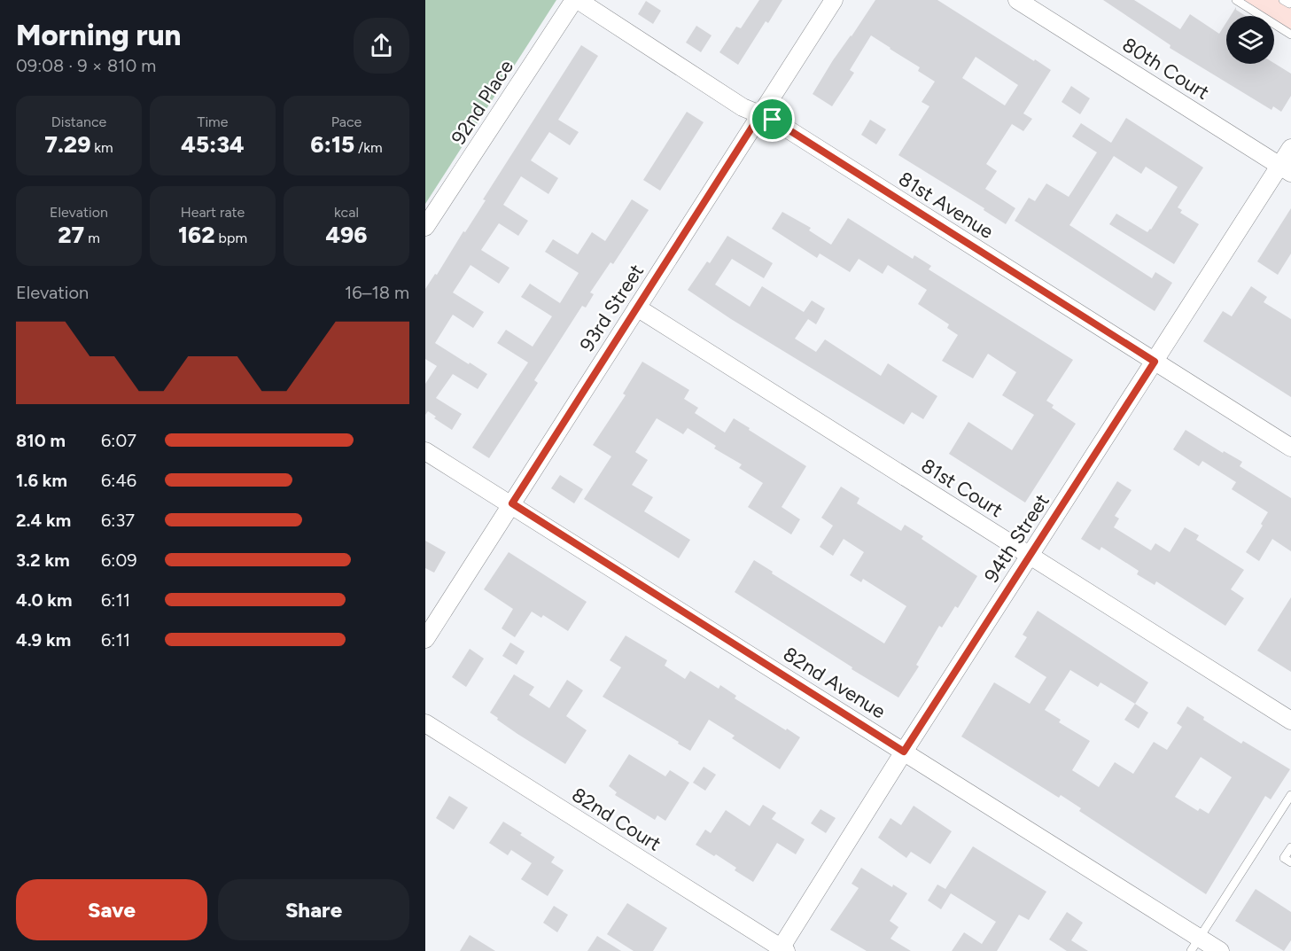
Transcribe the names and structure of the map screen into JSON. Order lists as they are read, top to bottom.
{
  "streets": {
    "street": [
      "80th Court",
      "92nd Place",
      "81st Avenue",
      "93rd Street",
      "81st Court",
      "94th Street",
      "82nd Avenue",
      "82nd Court"
    ]
  },
  "crossings": [
    ["80th Court", "94th Street"],
    ["92nd Place", "81st Avenue"],
    ["81st Avenue", "93rd Street"],
    ["81st Avenue", "94th Street"],
    ["93rd Street", "81st Court"],
    ["93rd Street", "82nd Avenue"],
    ["81st Court", "94th Street"],
    ["94th Street", "82nd Avenue"],
    ["94th Street", "82nd Court"]
  ],
  "page": {
    "heading": ["Morning run", "09:08 · 9 × 810 m"],
    "stats": [
      ["Distance", "7.29 km"],
      ["Time", "45:34"],
      ["Pace", "6:15 /km"],
      ["Elevation", "27 m"],
      ["Heart rate", "162 bpm"],
      ["kcal", "496"]
    ],
    "chart": ["Elevation", "16–18 m"],
    "list": [
      {
        "name": "810 m",
        "note": "6:07"
      },
      {
        "name": "1.6 km",
        "note": "6:46"
      },
      {
        "name": "2.4 km",
        "note": "6:37"
      },
      {
        "name": "3.2 km",
        "note": "6:09"
      },
      {
        "name": "4.0 km",
        "note": "6:11"
      },
      {
        "name": "4.9 km",
        "note": "6:11"
      }
    ],
    "buttons": ["Save", "Share"]
  }
}
